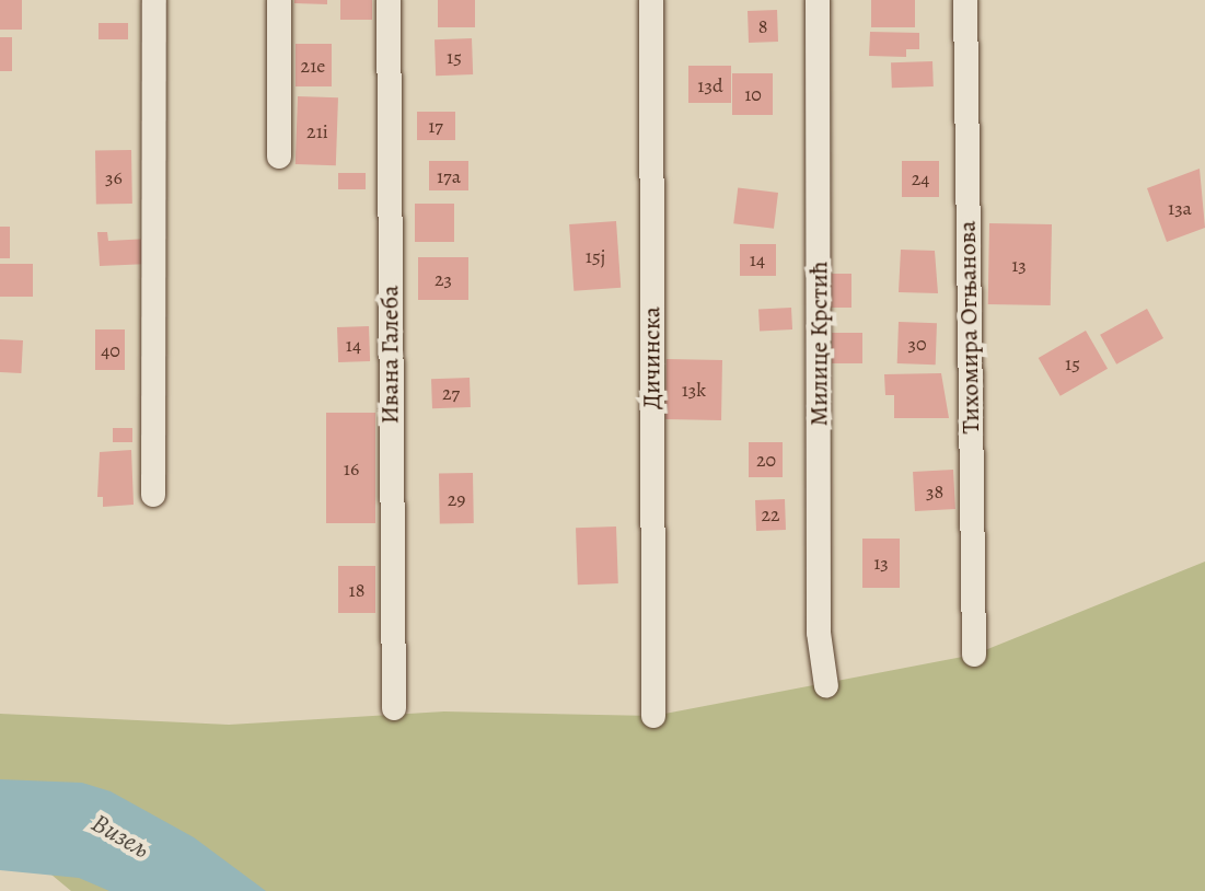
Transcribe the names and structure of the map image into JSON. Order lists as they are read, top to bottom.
{
  "streets": {
    "street": [
      "Тихомира Огњанова",
      "Милице Крстић",
      "Ивана Галеба",
      "Дичинска"
    ]
  },
  "water": ["Визељ"],
  "house_numbers": [
    "8",
    "15",
    "21e",
    "13d",
    "10",
    "17",
    "21i",
    "17a",
    "36",
    "24",
    "13a",
    "15j",
    "14",
    "13",
    "23",
    "30",
    "14",
    "40",
    "15",
    "13k",
    "27",
    "20",
    "16",
    "38",
    "29",
    "22",
    "13",
    "18"
  ]
}
